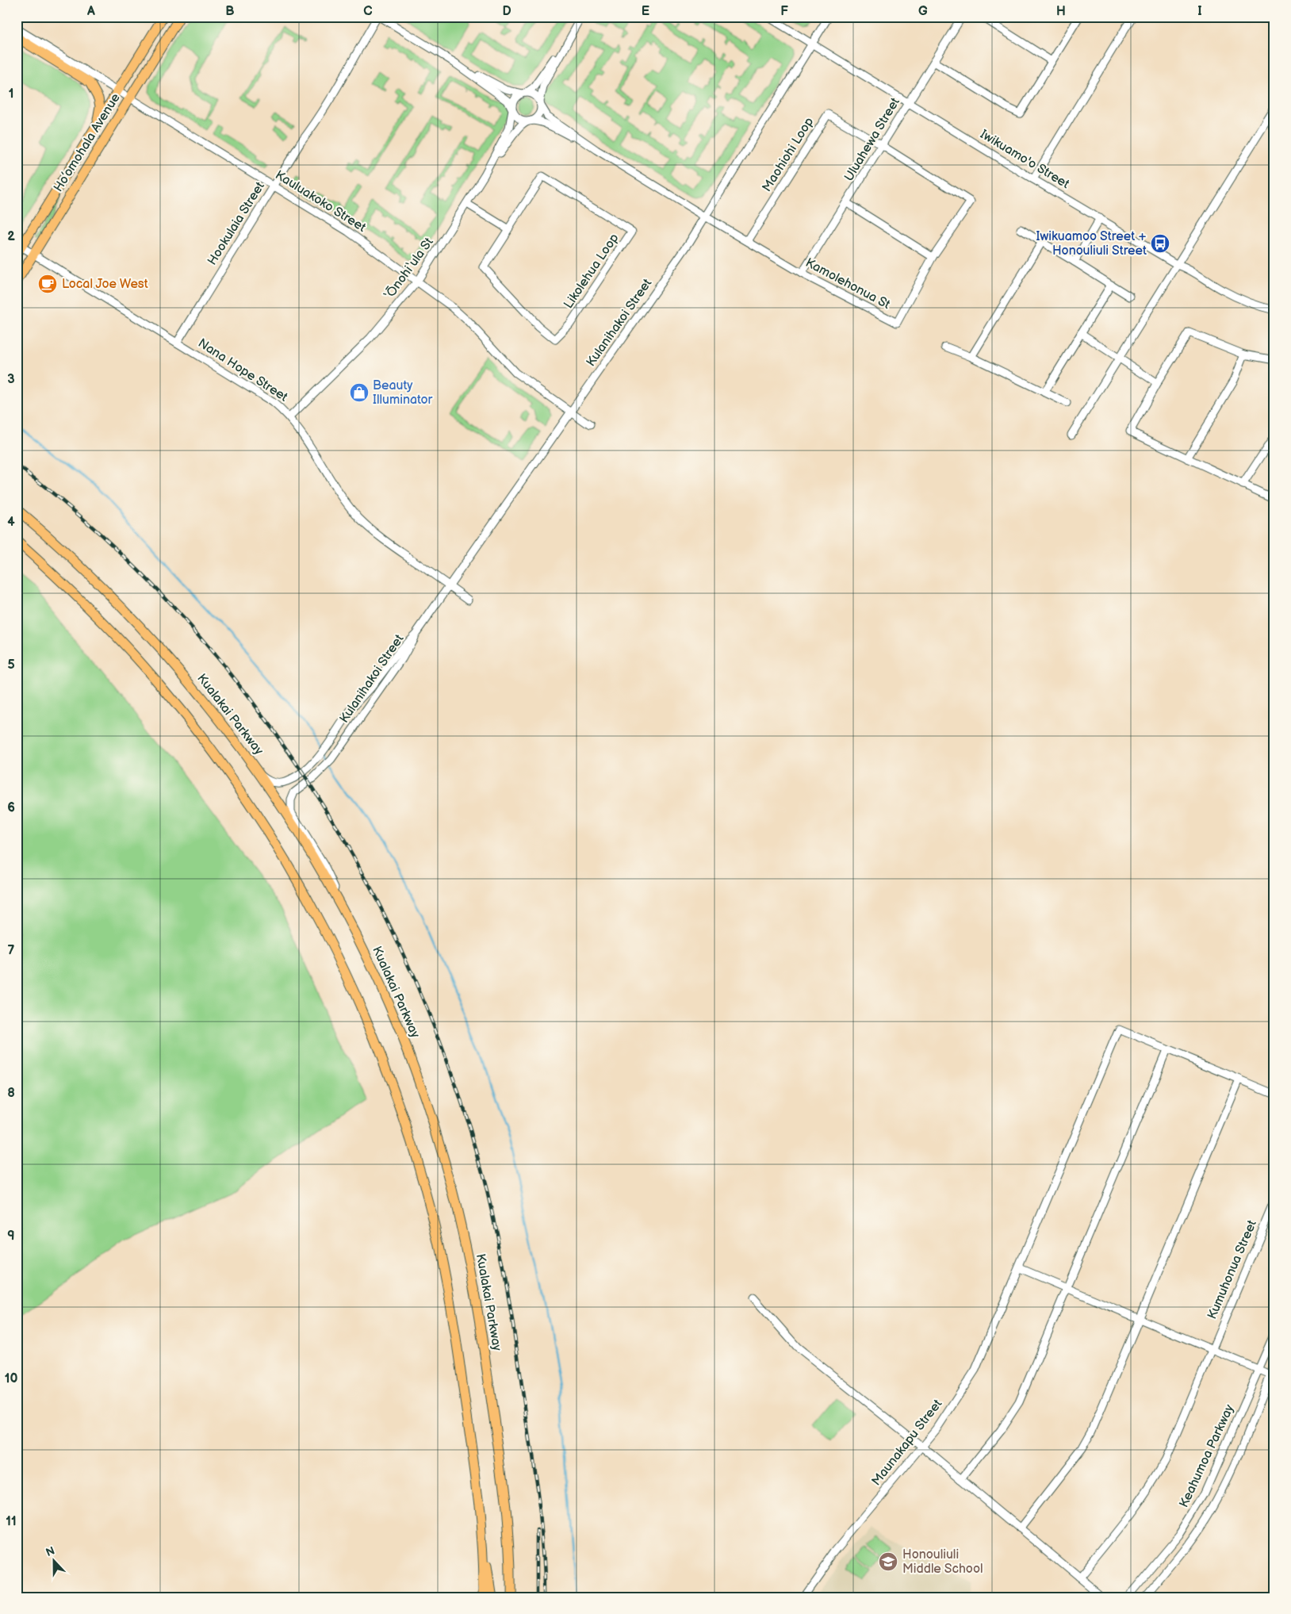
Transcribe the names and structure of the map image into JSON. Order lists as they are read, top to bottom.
{
  "streets": {
    "main road": ["Ho’omohala Avenue", "Kualakai Parkway"],
    "street": [
      "Uluahewa Street",
      "Maohiohi Loop",
      "Iwikuamo'o Street",
      "Kauluakoko Street",
      "Hookulaia Street",
      "‘Ōnohi‘ula St",
      "Likolehua Loop",
      "Kamolehonua St",
      "Kulanihakoi Street",
      "Nana Hope Street",
      "Kumuhonua Street",
      "Maunakapu Street",
      "Keahumoa Parkway"
    ]
  },
  "crossings": [
    ["Uluahewa Street", "Maohiohi Loop"],
    ["Uluahewa Street", "Iwikuamo'o Street"],
    ["Uluahewa Street", "Kamolehonua St"],
    ["Ho’omohala Avenue", "Kauluakoko Street"],
    ["Ho’omohala Avenue", "Nana Hope Street"],
    ["Maohiohi Loop", "Kamolehonua St"],
    ["Iwikuamo'o Street", "Kulanihakoi Street"],
    ["Kauluakoko Street", "Hookulaia Street"],
    ["Kauluakoko Street", "‘Ōnohi‘ula St"],
    ["Kauluakoko Street", "Kulanihakoi Street"],
    ["Hookulaia Street", "Nana Hope Street"],
    ["‘Ōnohi‘ula St", "Kamolehonua St"],
    ["‘Ōnohi‘ula St", "Nana Hope Street"],
    ["Kamolehonua St", "Kulanihakoi Street"],
    ["Kulanihakoi Street", "Nana Hope Street"],
    ["Kulanihakoi Street", "Kualakai Parkway"]
  ],
  "places": {
    "bus stop": ["Iwikuamoo Street + Honouliuli Street"],
    "cafe": ["Local Joe West"],
    "shop": ["Beauty Illuminator"],
    "school or university": ["Honouliuli Middle School"]
  },
  "north": "top",
  "grid": {
    "columns": [
      "A",
      "B",
      "C",
      "D",
      "E",
      "F",
      "G",
      "H",
      "I"
    ],
    "rows": [
      "1",
      "2",
      "3",
      "4",
      "5",
      "6",
      "7",
      "8",
      "9",
      "10",
      "11"
    ]
  }
}
